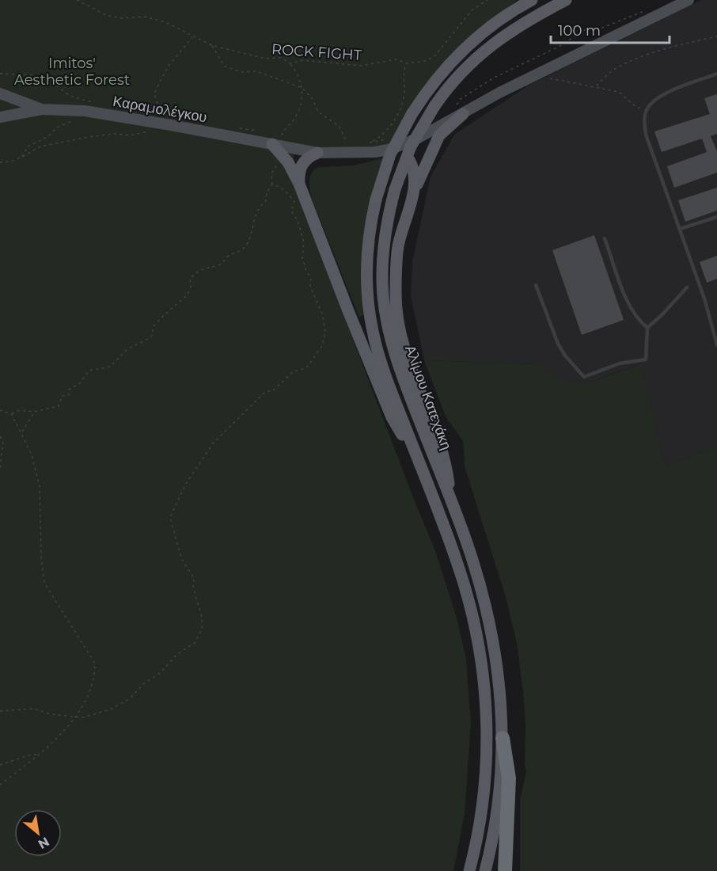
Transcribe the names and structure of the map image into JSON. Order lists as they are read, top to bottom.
{
  "streets": {
    "main road": ["Καραμολέγκου", "Αλίμου Κατεχάκη"],
    "path": ["ROCK FIGHT"]
  },
  "parks": ["Imitos' Aesthetic Forest"],
  "scale_bar": "100 m",
  "north": "bottom right"
}
